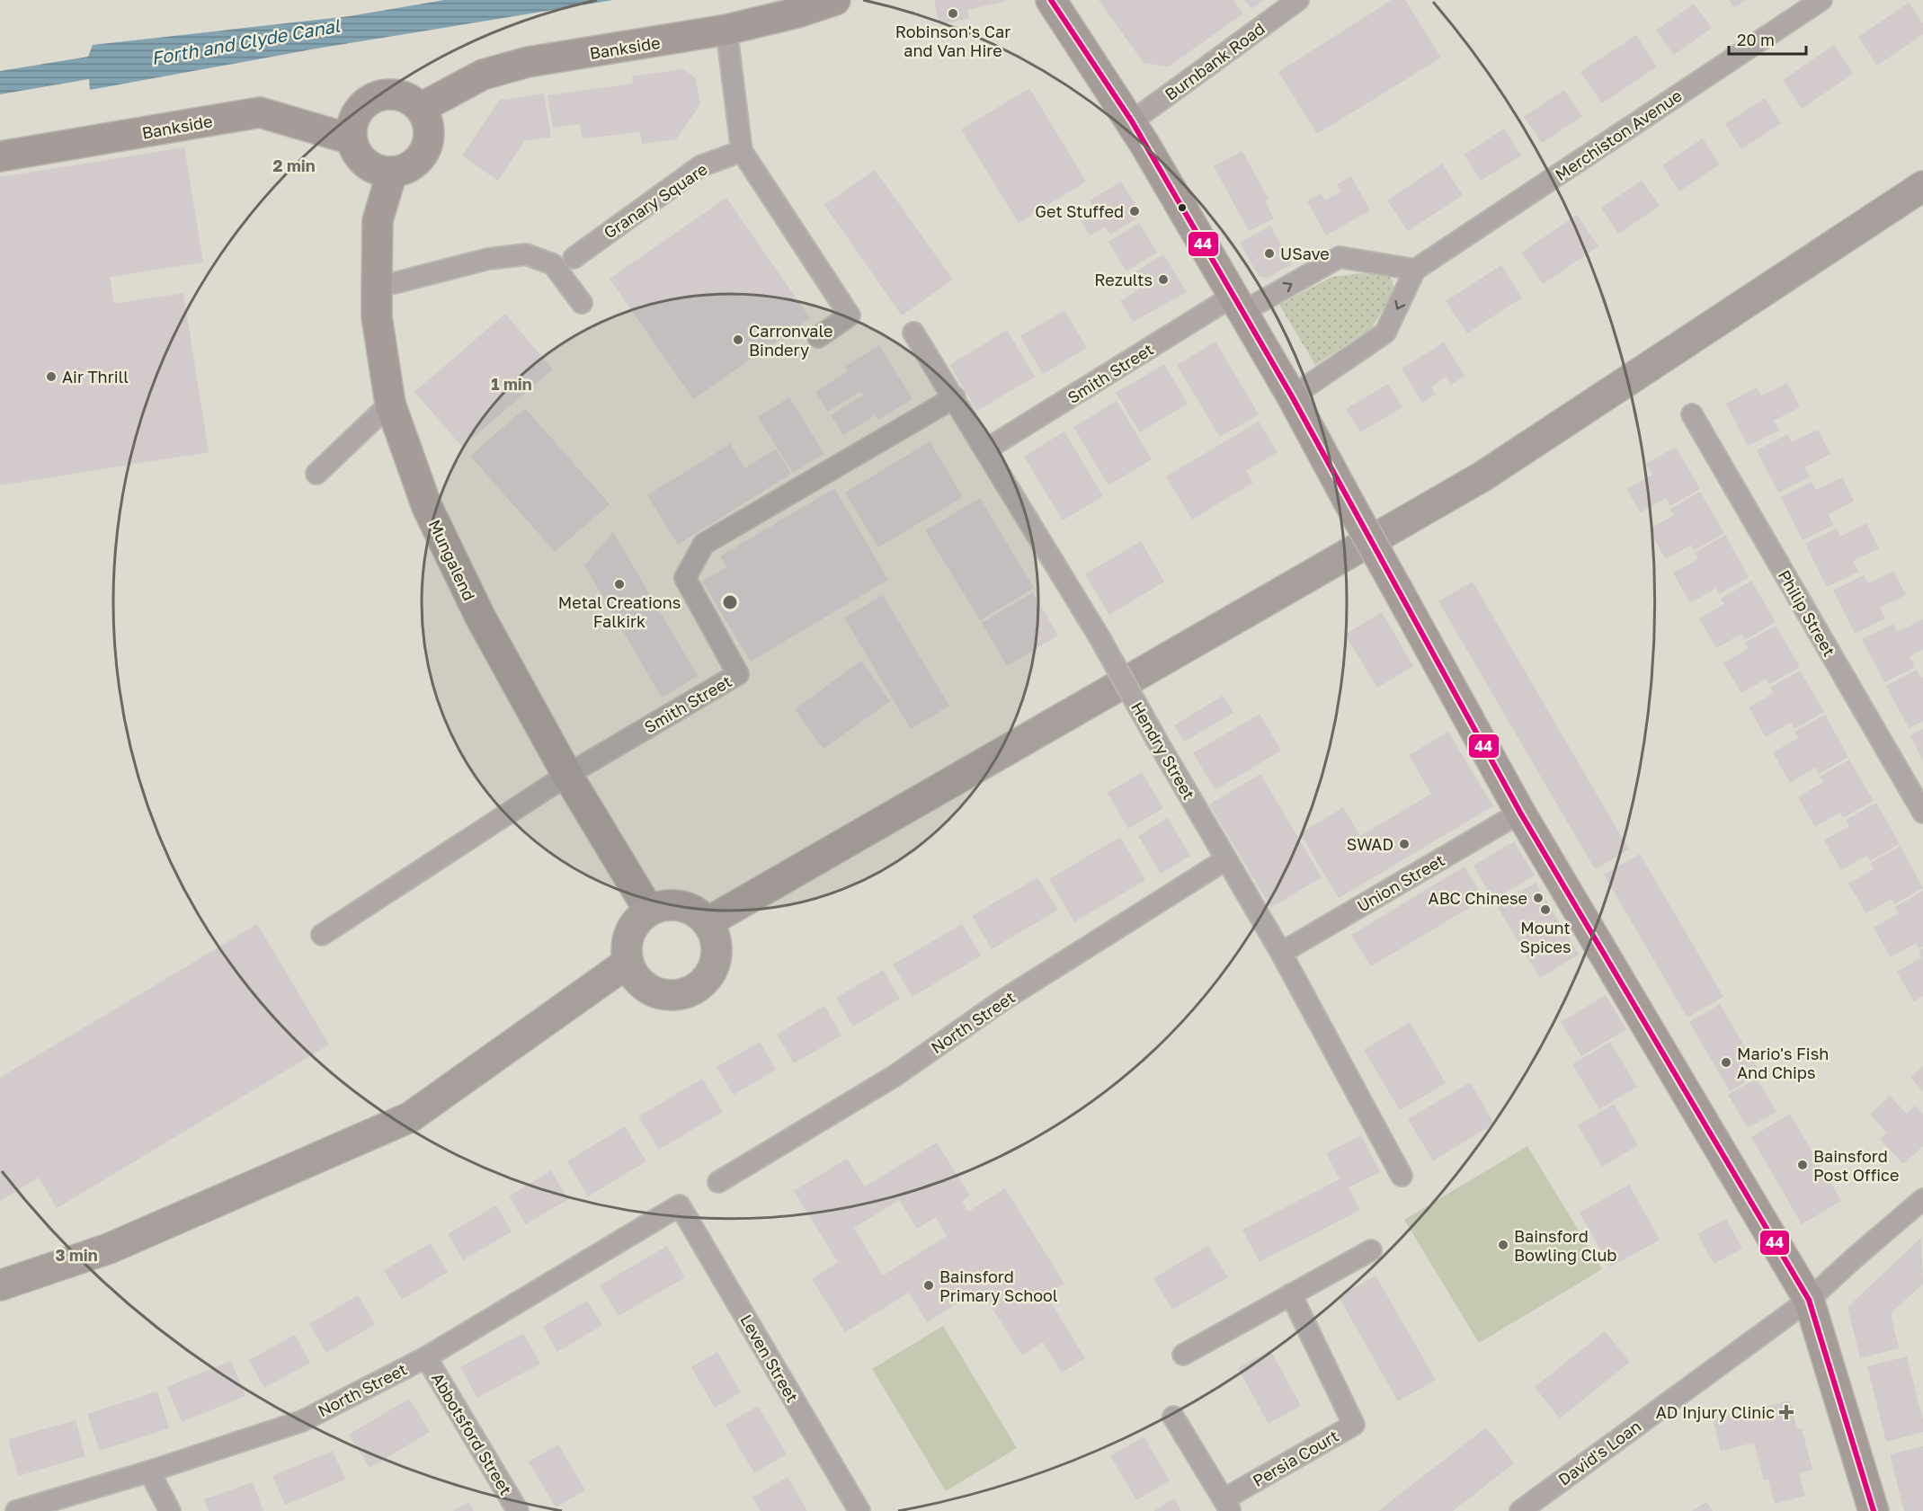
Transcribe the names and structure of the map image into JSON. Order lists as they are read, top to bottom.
{
  "streets": {
    "street": [
      "Bankside",
      "Burnbank Road",
      "Merchiston Avenue",
      "Granary Square",
      "Smith Street",
      "Mungalend",
      "Philip Street",
      "Hendry Street",
      "Union Street",
      "North Street",
      "Leven Street",
      "Abbotsford Street",
      "David's Loan",
      "Persia Court"
    ]
  },
  "crossings": [
    ["Bankside", "Mungalend"],
    ["Smith Street", "Mungalend"],
    ["Smith Street", "Hendry Street"],
    ["Hendry Street", "Union Street"],
    ["Hendry Street", "North Street"],
    ["North Street", "Leven Street"],
    ["North Street", "Abbotsford Street"]
  ],
  "water": ["Forth and Clyde Canal"],
  "places": {
    "other": [
      "Robinson's Car and Van Hire",
      "Get Stuffed",
      "USave",
      "Rezults",
      "Carronvale Bindery",
      "Air Thrill",
      "Metal Creations Falkirk",
      "SWAD",
      "ABC Chinese",
      "Mount Spices",
      "Mario's Fish And Chips",
      "Bainsford Post Office",
      "Bainsford Bowling Club",
      "Bainsford Primary School"
    ],
    "health": ["AD Injury Clinic"]
  },
  "lines": ["transit line 44"],
  "scale_bar": "20 m",
  "rings": ["2 min", "1 min", "3 min"]
}
